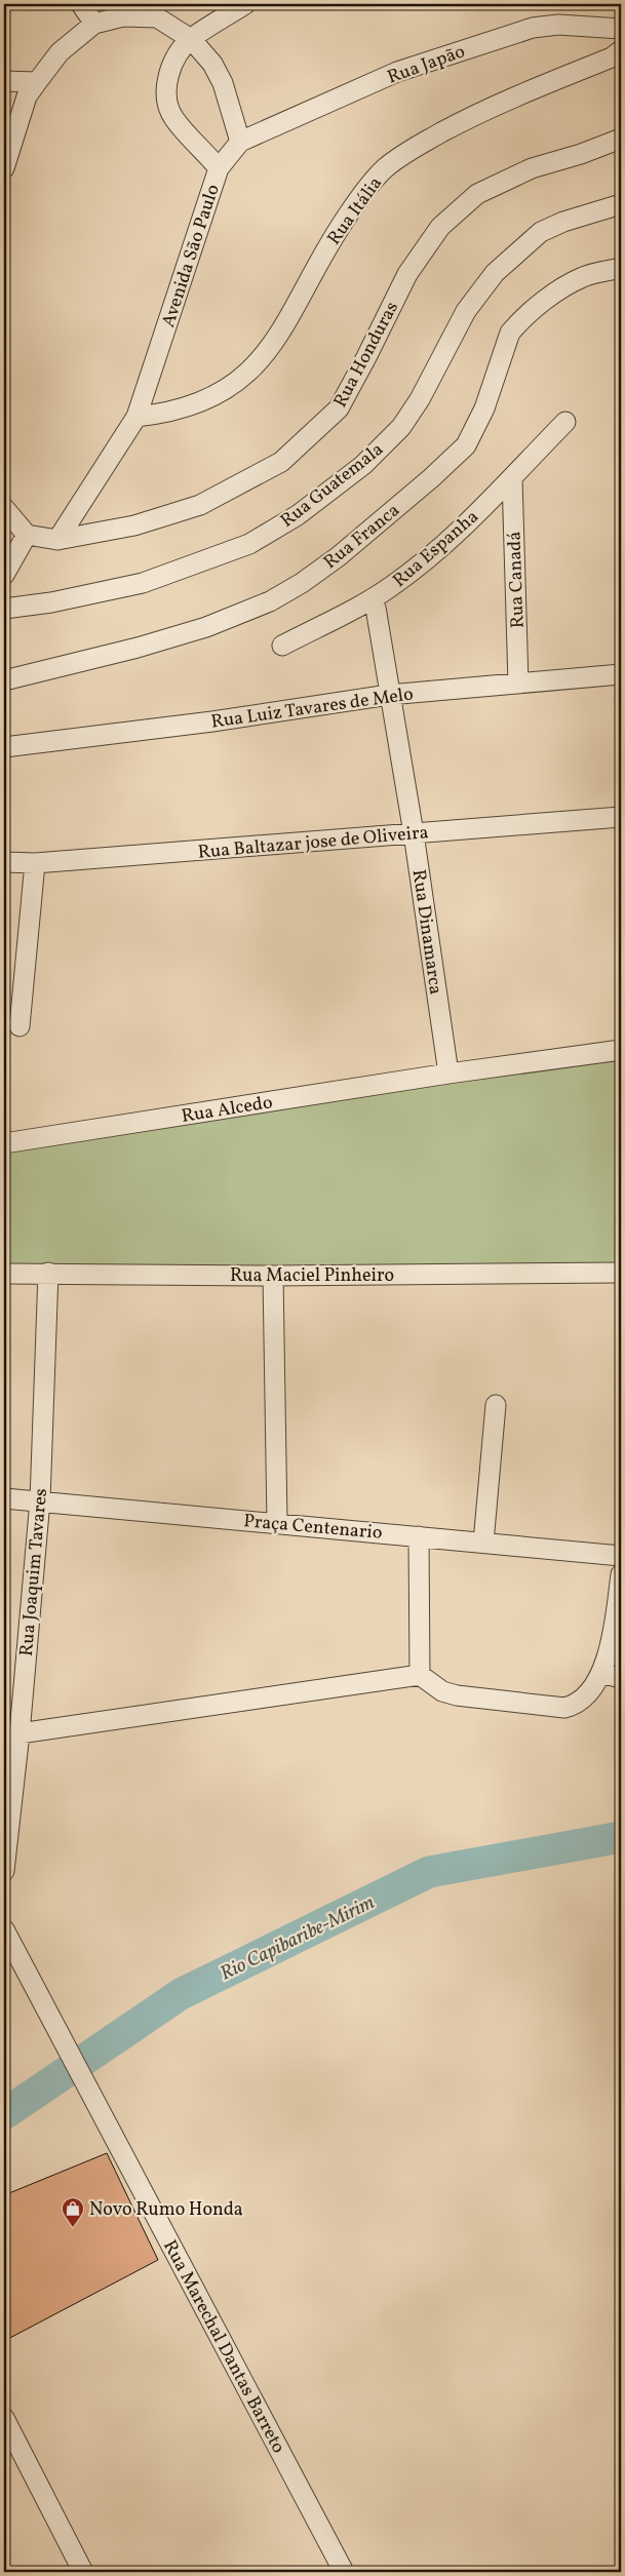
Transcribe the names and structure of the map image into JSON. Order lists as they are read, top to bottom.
{
  "streets": {
    "street": [
      "Rua Japão",
      "Rua Itália",
      "Avenida São Paulo",
      "Rua Honduras",
      "Rua Guatemala",
      "Rua Franca",
      "Rua Espanha",
      "Rua Canadá",
      "Rua Luiz Tavares de Melo",
      "Rua Baltazar jose de Oliveira",
      "Rua Dinamarca",
      "Rua Alcedo",
      "Rua Maciel Pinheiro",
      "Praça Centenario",
      "Rua Joaquim Tavares",
      "Rua Marechal Dantas Barreto"
    ]
  },
  "crossings": [
    ["Rua Japão", "Avenida São Paulo"],
    ["Rua Itália", "Avenida São Paulo"],
    ["Avenida São Paulo", "Rua Honduras"],
    ["Rua Espanha", "Rua Canadá"],
    ["Rua Canadá", "Rua Luiz Tavares de Melo"],
    ["Rua Luiz Tavares de Melo", "Rua Dinamarca"],
    ["Rua Baltazar jose de Oliveira", "Rua Dinamarca"],
    ["Rua Dinamarca", "Rua Alcedo"],
    ["Rua Maciel Pinheiro", "Rua Joaquim Tavares"],
    ["Praça Centenario", "Rua Joaquim Tavares"]
  ],
  "water": ["Rio Capibaribe-Mirim"],
  "places": {
    "shop": ["Novo Rumo Honda"]
  }
}
